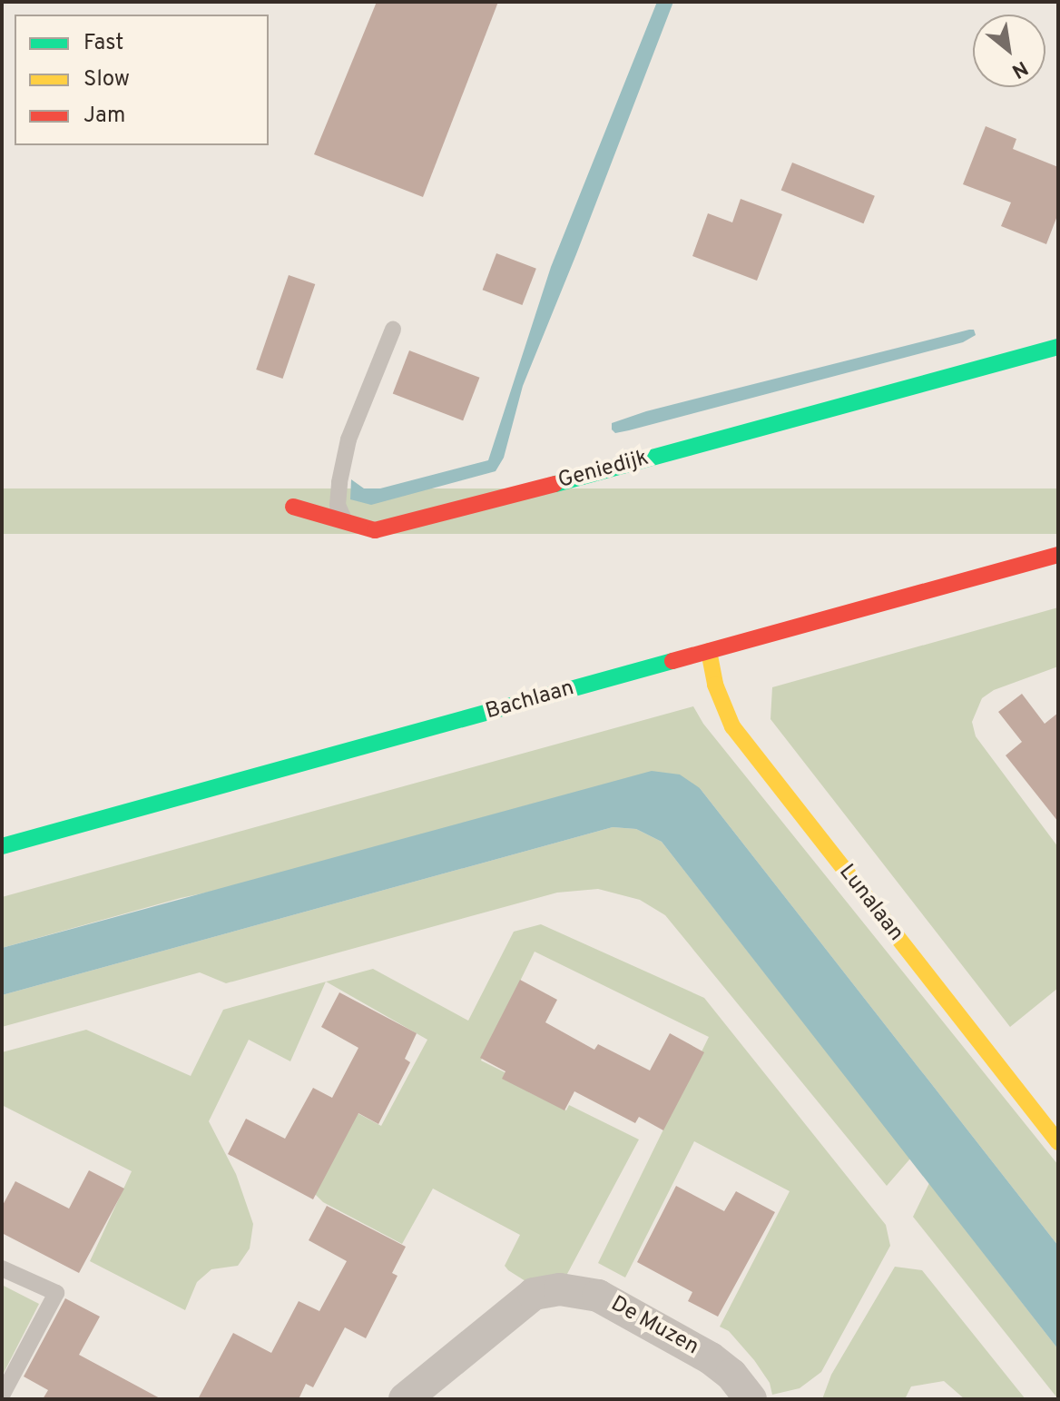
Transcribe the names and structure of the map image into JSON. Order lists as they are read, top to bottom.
{
  "streets": {
    "street": [
      "Geniedijk",
      "Bachlaan",
      "Lunalaan",
      "De Muzen"
    ]
  },
  "crossings": [
    ["Bachlaan", "Lunalaan"]
  ],
  "legend": ["Fast", "Slow", "Jam"],
  "north": "bottom right"
}
